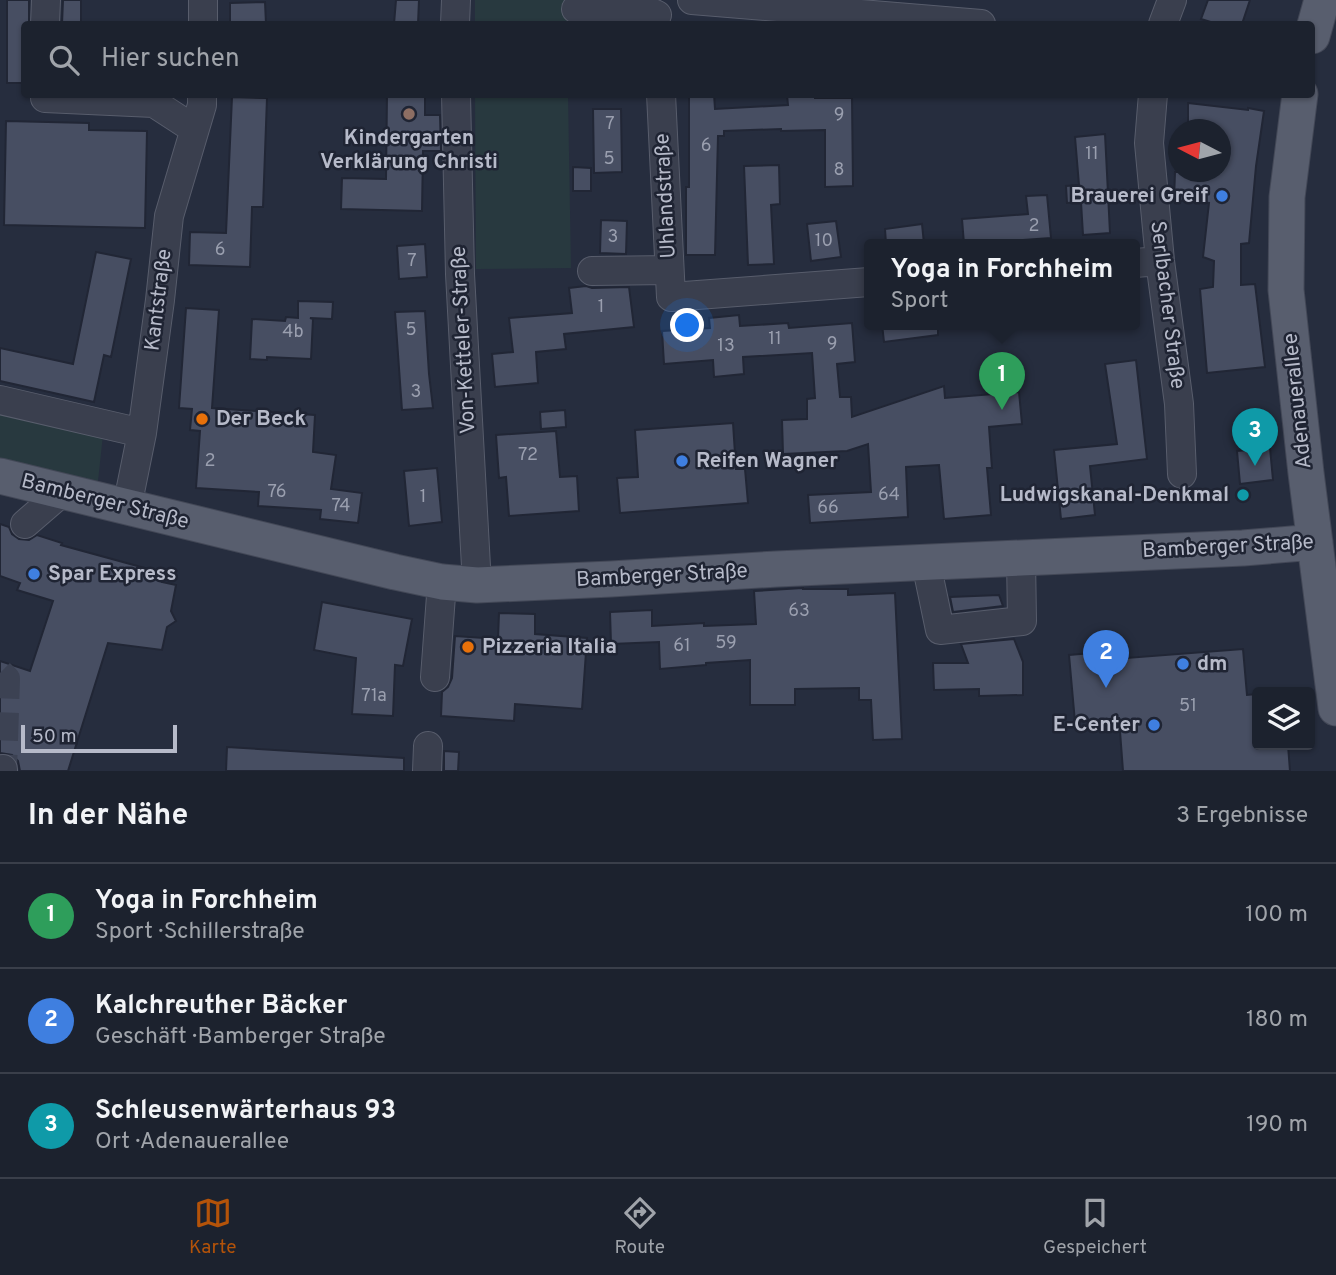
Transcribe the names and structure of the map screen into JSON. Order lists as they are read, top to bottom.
{
  "streets": {
    "main road": ["Adenauerallee", "Bamberger Straße"],
    "street": [
      "Uhlandstraße",
      "Kantstraße",
      "Serlbacher Straße",
      "Von-Ketteler-Straße"
    ]
  },
  "crossings": [
    ["Kantstraße", "Bamberger Straße"],
    ["Von-Ketteler-Straße", "Bamberger Straße"],
    ["Adenauerallee", "Bamberger Straße"]
  ],
  "places": [
    "Kindergarten Verklärung Christi",
    "Brauerei Greif",
    "Der Beck",
    "Reifen Wagner",
    "Ludwigskanal-Denkmal",
    "Spar Express",
    "Pizzeria Italia",
    "dm",
    "E-Center"
  ],
  "house_numbers": [
    "9",
    "7",
    "6",
    "11",
    "5",
    "8",
    "2",
    "3",
    "10",
    "6",
    "7",
    "1",
    "5",
    "4b",
    "11",
    "9",
    "13",
    "3",
    "72",
    "2",
    "76",
    "64",
    "1",
    "74",
    "66",
    "63",
    "59",
    "61",
    "71a",
    "51"
  ],
  "scale_bar": "50 m",
  "north": "left",
  "page": {
    "search": "Hier suchen",
    "popup": ["Yoga in Forchheim", "Sport"],
    "pins": ["1", "3", "2"],
    "scale": "50 m",
    "heading": ["In der Nähe", "3 Ergebnisse"],
    "list": [
      {
        "mark": "1",
        "name": "Yoga in Forchheim",
        "note": "Sport · Schillerstraße",
        "value": "100 m"
      },
      {
        "mark": "2",
        "name": "Kalchreuther Bäcker",
        "note": "Geschäft · Bamberger Straße",
        "value": "180 m"
      },
      {
        "mark": "3",
        "name": "Schleusenwärterhaus 93",
        "note": "Ort · Adenauerallee",
        "value": "190 m"
      }
    ],
    "nav": ["Karte", "Route", "Gespeichert"]
  }
}
